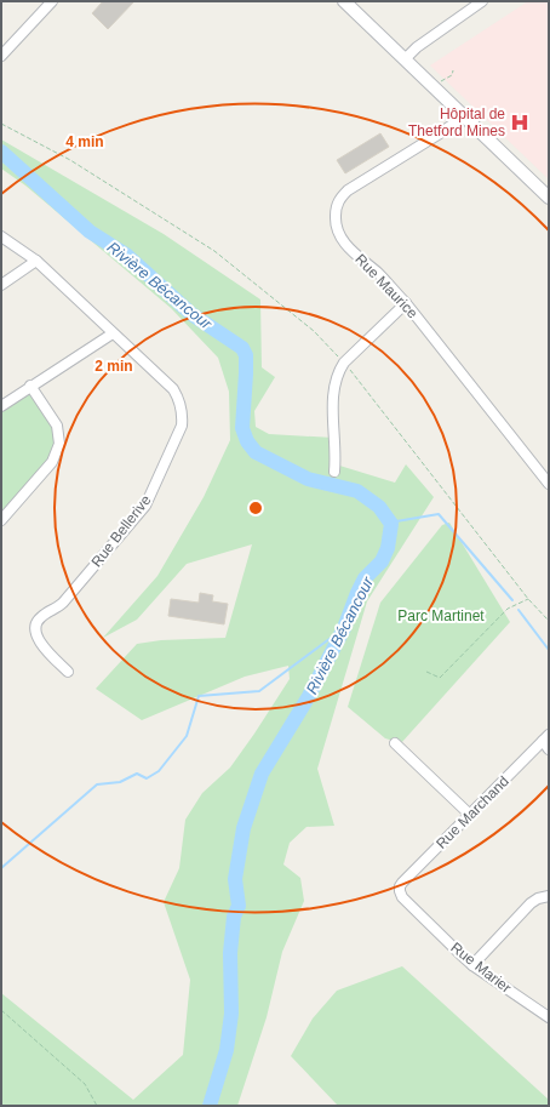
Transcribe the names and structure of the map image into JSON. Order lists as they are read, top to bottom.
{
  "streets": {
    "street": [
      "Rue Maurice",
      "Rue Bellerive",
      "Rue Marchand",
      "Rue Marier"
    ]
  },
  "crossings": [
    ["Rue Marchand", "Rue Marier"]
  ],
  "water": ["Rivière Bécancour"],
  "parks": ["Parc Martinet"],
  "places": {
    "hospital": ["Hôpital de Thetford Mines"]
  },
  "rings": ["4 min", "2 min"]
}
